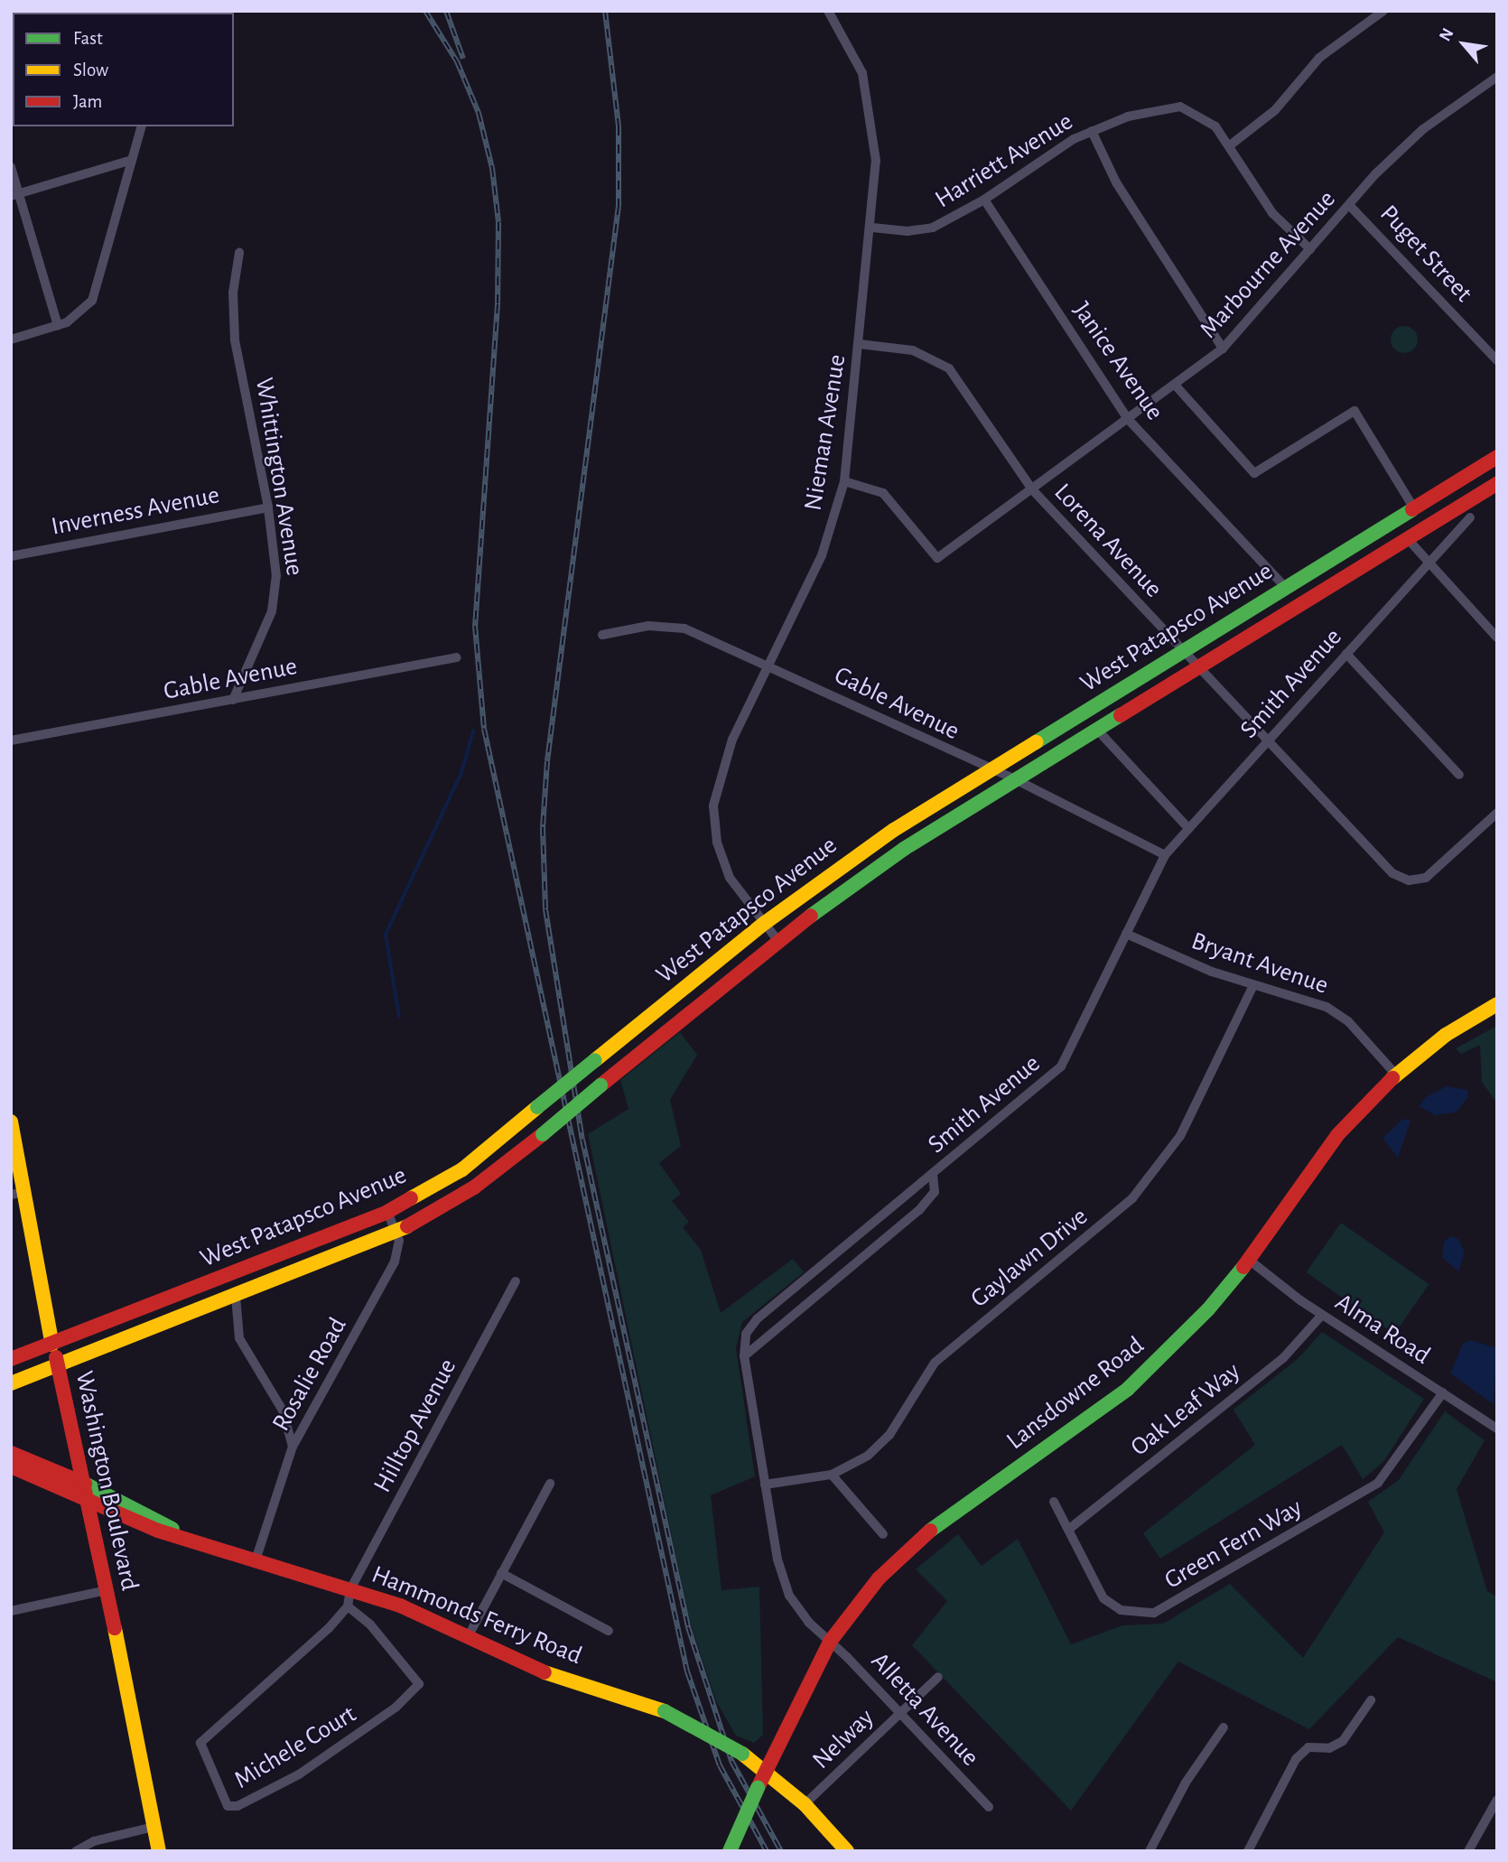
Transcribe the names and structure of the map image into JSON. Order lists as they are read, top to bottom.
{
  "streets": {
    "main road": [
      "West Patapsco Avenue",
      "Lansdowne Road",
      "Washington Boulevard",
      "Hammonds Ferry Road"
    ],
    "street": [
      "Harriett Avenue",
      "Puget Street",
      "Marbourne Avenue",
      "Janice Avenue",
      "Nieman Avenue",
      "Whittington Avenue",
      "Inverness Avenue",
      "Lorena Avenue",
      "Gable Avenue",
      "Smith Avenue",
      "Bryant Avenue",
      "Gaylawn Drive",
      "Alma Road",
      "Rosalie Road",
      "Oak Leaf Way",
      "Hilltop Avenue",
      "Green Fern Way",
      "Alletta Avenue",
      "Nelway",
      "Michele Court"
    ]
  },
  "crossings": [
    ["Harriett Avenue", "Janice Avenue"],
    ["Harriett Avenue", "Nieman Avenue"],
    ["Puget Street", "Marbourne Avenue"],
    ["Marbourne Avenue", "Janice Avenue"],
    ["Marbourne Avenue", "Nieman Avenue"],
    ["Marbourne Avenue", "Lorena Avenue"],
    ["Janice Avenue", "West Patapsco Avenue"],
    ["Nieman Avenue", "Lorena Avenue"],
    ["Nieman Avenue", "West Patapsco Avenue"],
    ["Nieman Avenue", "Gable Avenue"],
    ["Whittington Avenue", "Inverness Avenue"],
    ["Whittington Avenue", "Gable Avenue"],
    ["Lorena Avenue", "West Patapsco Avenue"],
    ["Lorena Avenue", "Smith Avenue"],
    ["West Patapsco Avenue", "Gable Avenue"],
    ["West Patapsco Avenue", "Rosalie Road"],
    ["West Patapsco Avenue", "Washington Boulevard"],
    ["Gable Avenue", "Smith Avenue"],
    ["Smith Avenue", "Bryant Avenue"],
    ["Smith Avenue", "Gaylawn Drive"],
    ["Smith Avenue", "Lansdowne Road"],
    ["Smith Avenue", "Alletta Avenue"],
    ["Bryant Avenue", "Gaylawn Drive"],
    ["Bryant Avenue", "Lansdowne Road"],
    ["Alma Road", "Lansdowne Road"],
    ["Alma Road", "Oak Leaf Way"],
    ["Alma Road", "Green Fern Way"],
    ["Rosalie Road", "Hammonds Ferry Road"],
    ["Lansdowne Road", "Hammonds Ferry Road"],
    ["Lansdowne Road", "Alletta Avenue"],
    ["Oak Leaf Way", "Green Fern Way"],
    ["Hilltop Avenue", "Hammonds Ferry Road"],
    ["Washington Boulevard", "Hammonds Ferry Road"],
    ["Hammonds Ferry Road", "Nelway"],
    ["Alletta Avenue", "Nelway"]
  ],
  "legend": ["Fast", "Slow", "Jam"],
  "north": "top left"
}
